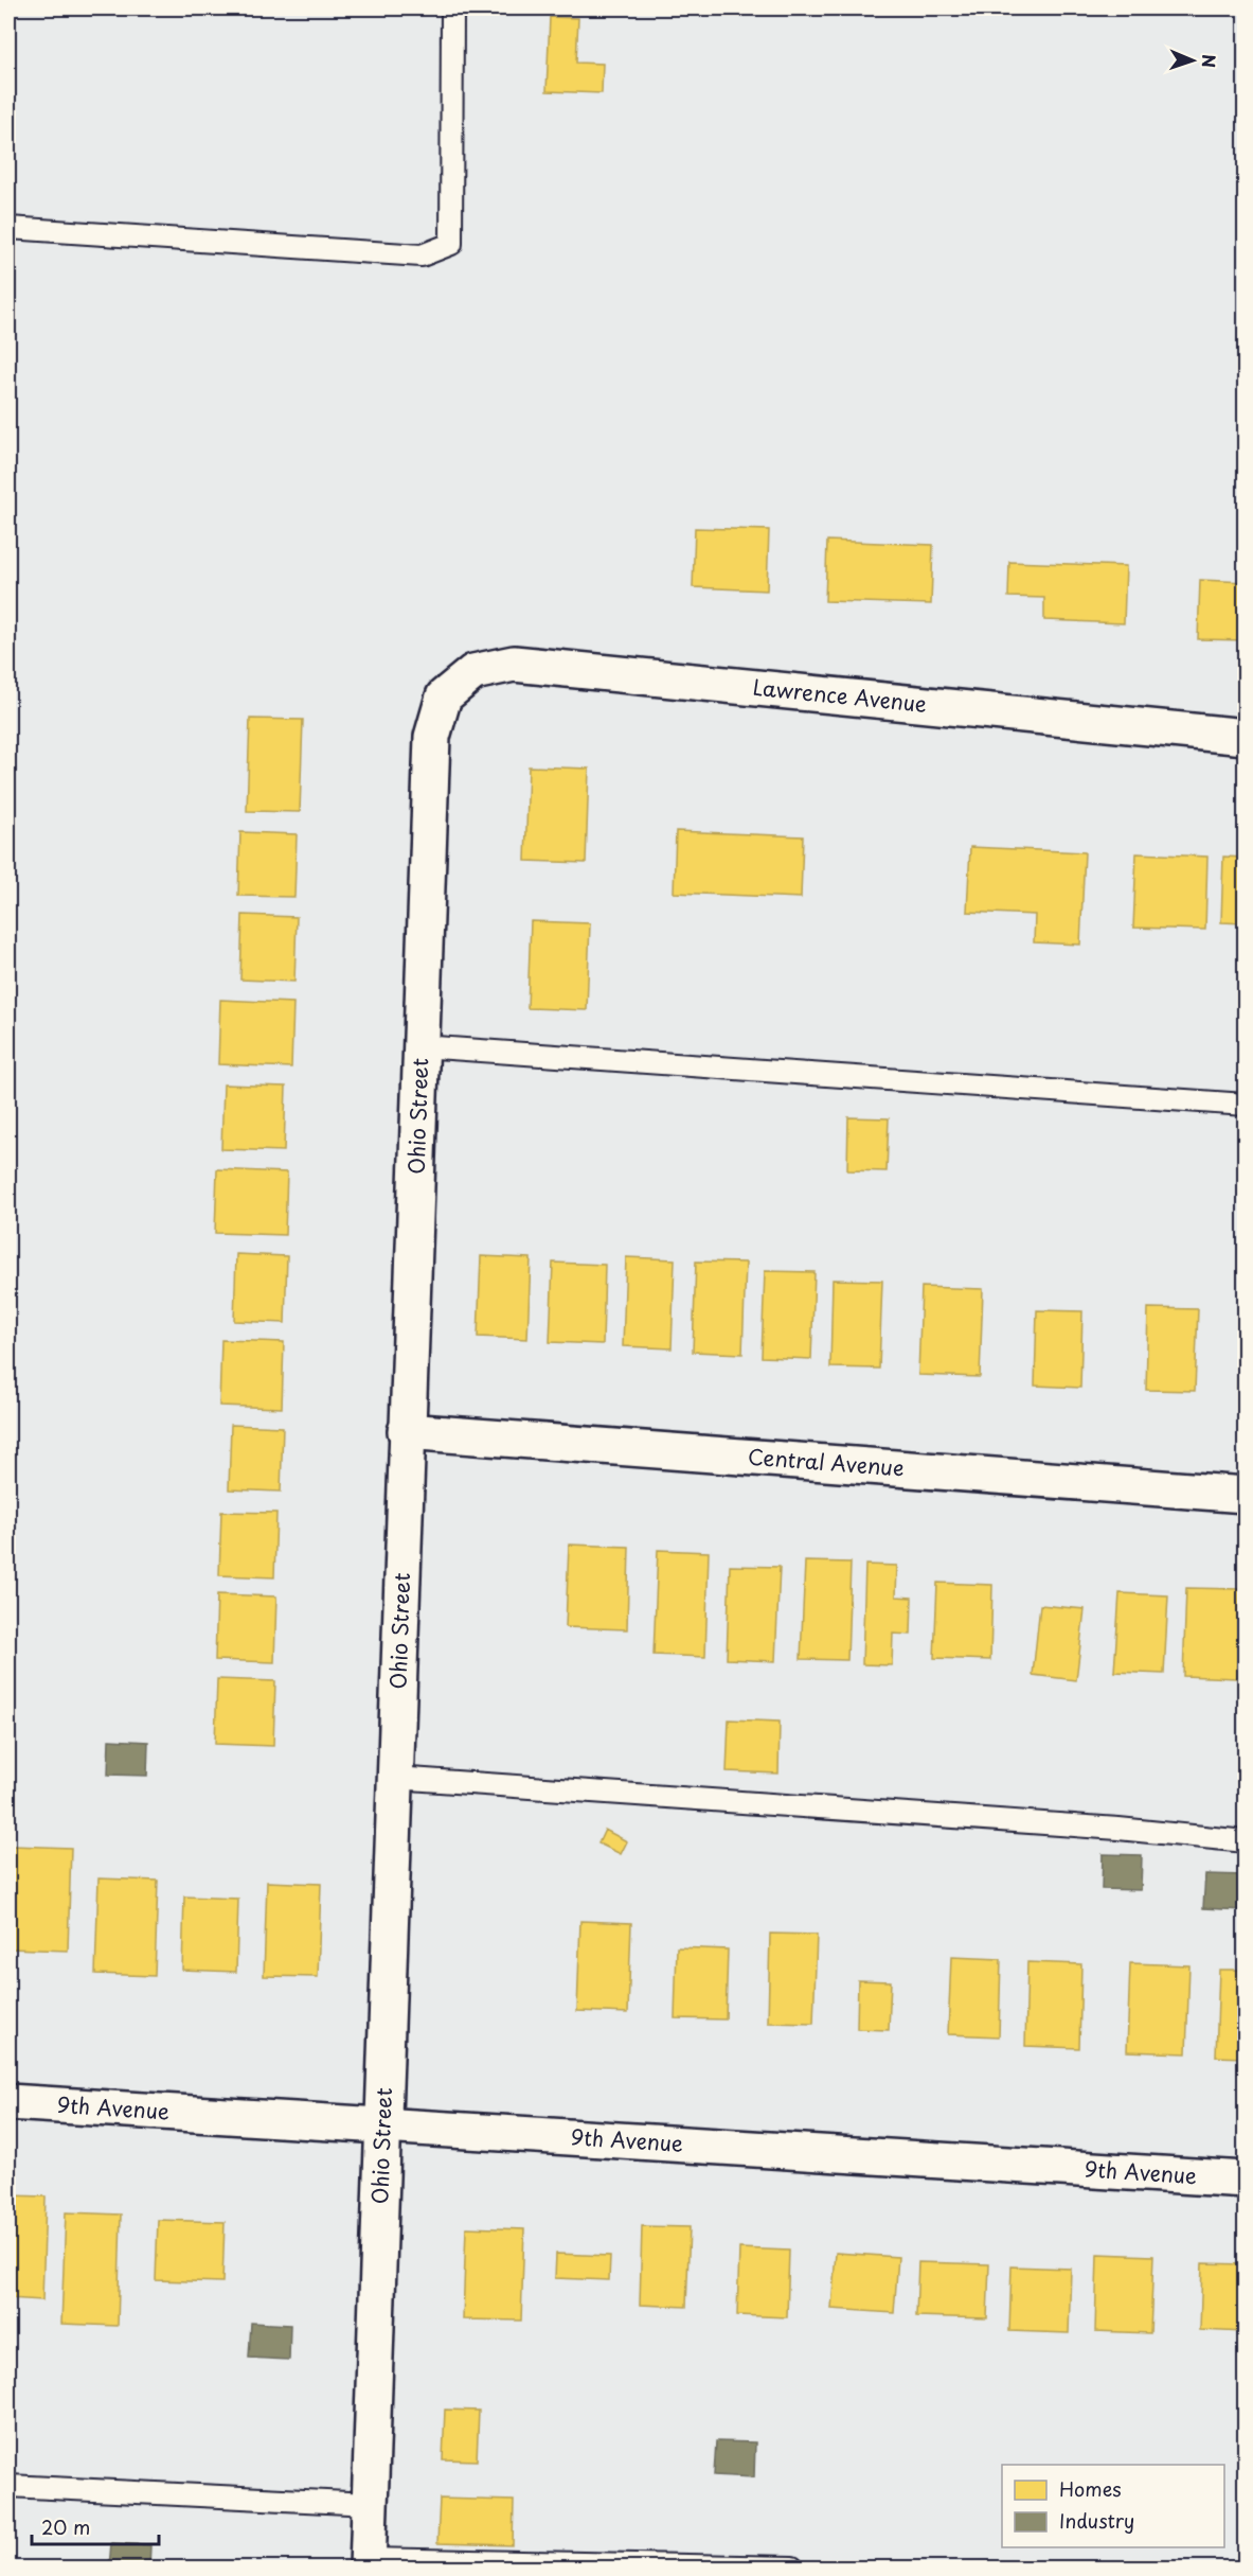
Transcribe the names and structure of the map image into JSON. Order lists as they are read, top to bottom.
{
  "streets": {
    "street": [
      "Lawrence Avenue",
      "Ohio Street",
      "Central Avenue",
      "9th Avenue"
    ]
  },
  "crossings": [
    ["Lawrence Avenue", "Ohio Street"],
    ["Ohio Street", "Central Avenue"],
    ["Ohio Street", "9th Avenue"]
  ],
  "legend": ["Homes", "Industry"],
  "scale_bar": "20 m",
  "north": "right"
}
